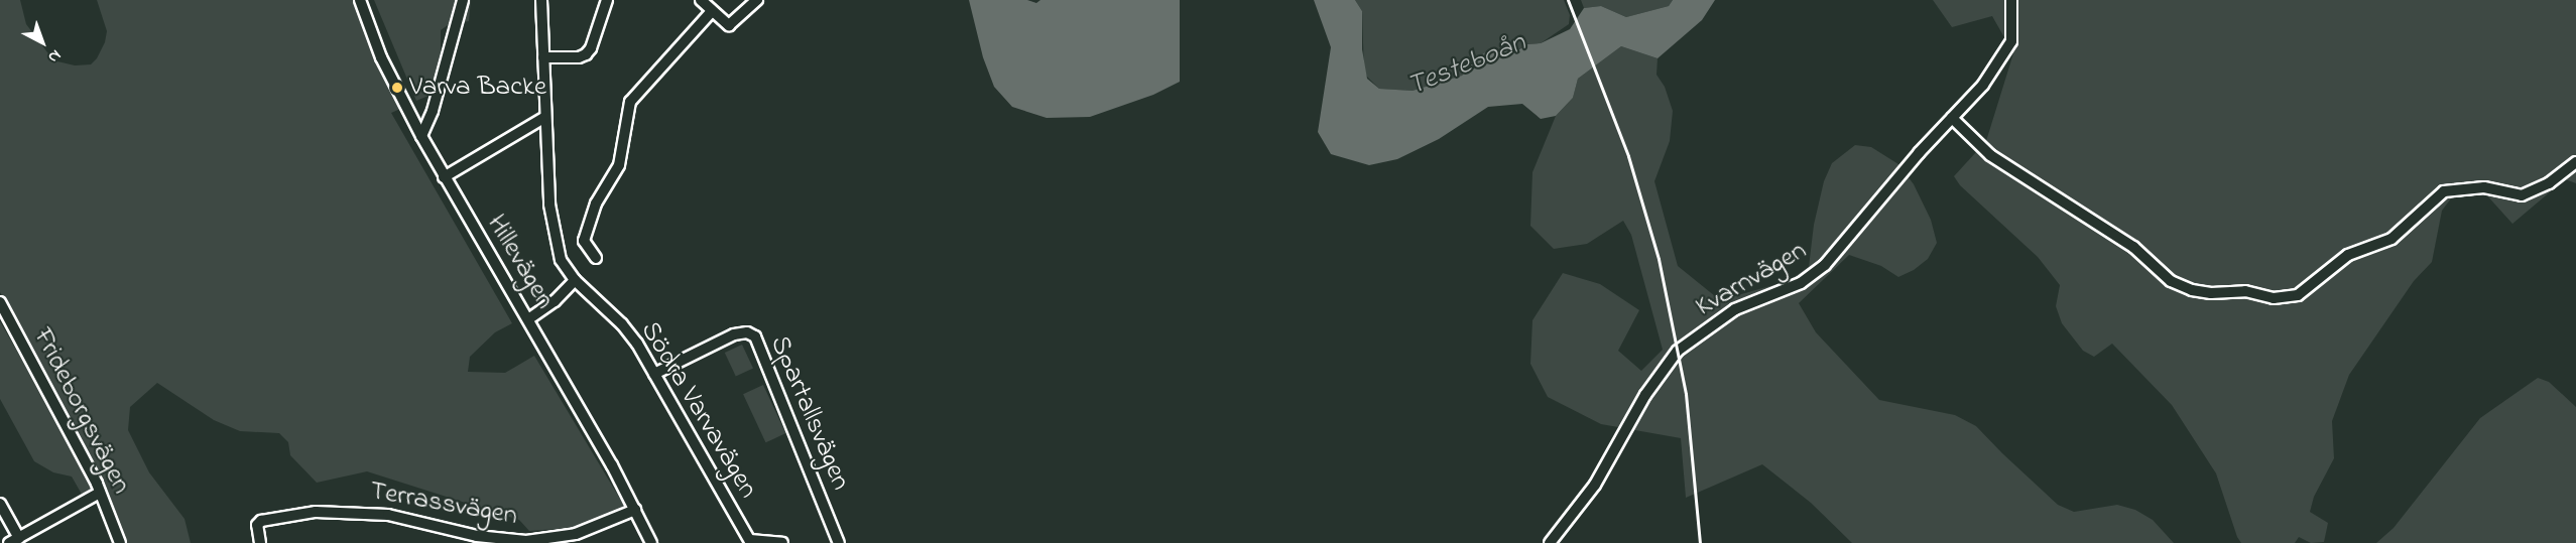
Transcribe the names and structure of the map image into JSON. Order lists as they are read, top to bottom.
{
  "streets": {
    "street": [
      "Hillevägen",
      "Kvarnvägen",
      "Södra Varvavägen",
      "Frideborgsvägen",
      "Spartallsvägen",
      "Terrassvägen"
    ]
  },
  "crossings": [
    ["Hillevägen", "Terrassvägen"],
    ["Södra Varvavägen", "Spartallsvägen"]
  ],
  "water": ["Testeboån"],
  "places": ["Varva Backe"],
  "north": "bottom right"
}
